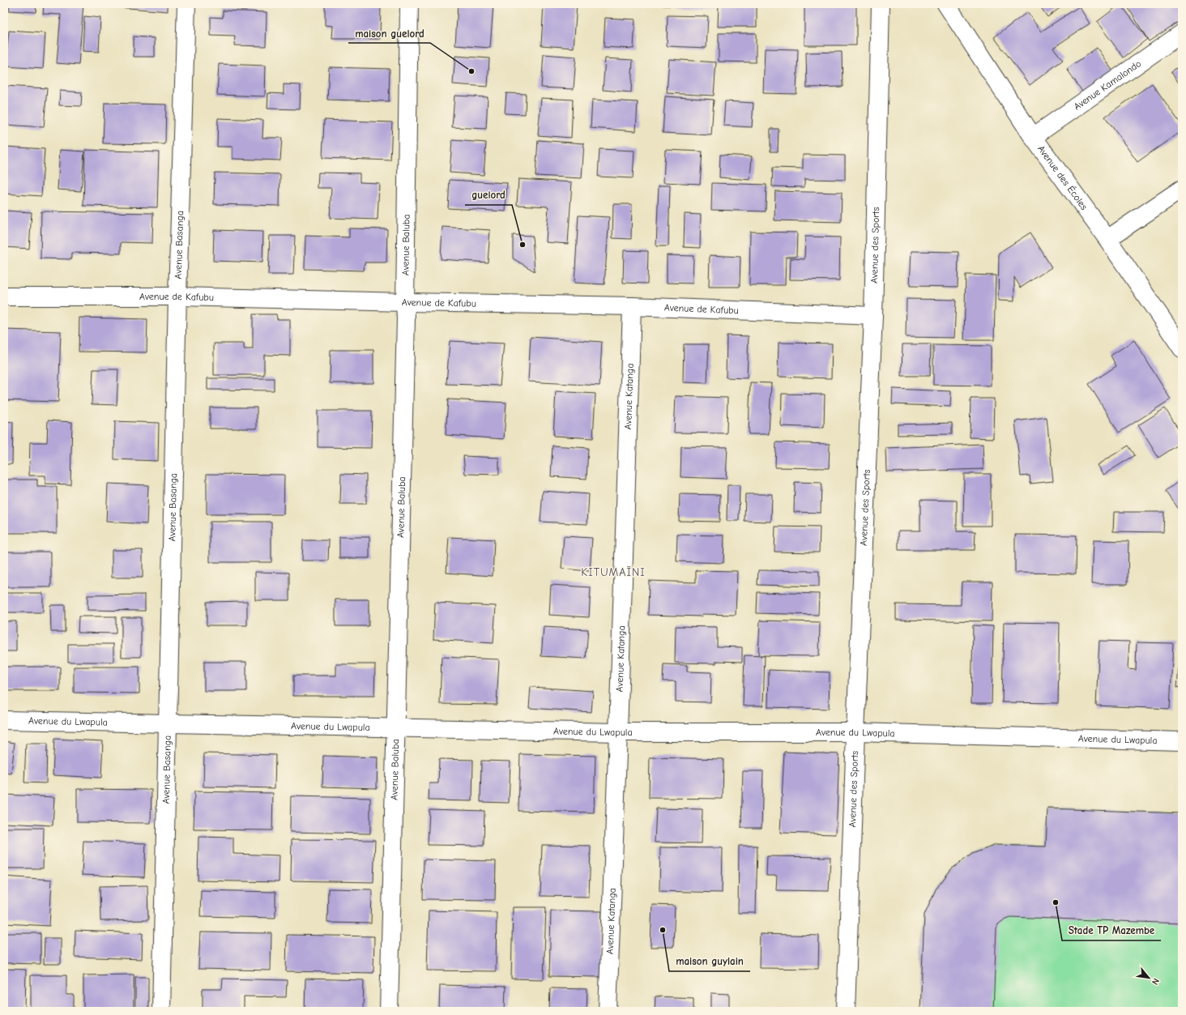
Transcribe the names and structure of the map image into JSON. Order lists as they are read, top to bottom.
{
  "streets": {
    "street": [
      "Avenue Kamalondo",
      "Avenue des Écoles",
      "Avenue Basanga",
      "Avenue Baluba",
      "Avenue des Sports",
      "Avenue de Kafubu",
      "Avenue Katanga",
      "Avenue du Lwapula"
    ]
  },
  "crossings": [
    ["Avenue Kamalondo", "Avenue des Écoles"],
    ["Avenue Basanga", "Avenue de Kafubu"],
    ["Avenue Basanga", "Avenue du Lwapula"],
    ["Avenue Baluba", "Avenue de Kafubu"],
    ["Avenue Baluba", "Avenue du Lwapula"],
    ["Avenue des Sports", "Avenue de Kafubu"],
    ["Avenue des Sports", "Avenue du Lwapula"],
    ["Avenue de Kafubu", "Avenue Katanga"],
    ["Avenue Katanga", "Avenue du Lwapula"]
  ],
  "districts": ["KITUMAÏNI"],
  "places": [
    "maison guelord",
    "guelord",
    "Stade TP Mazembe",
    "maison guylain"
  ],
  "north": "bottom right"
}
